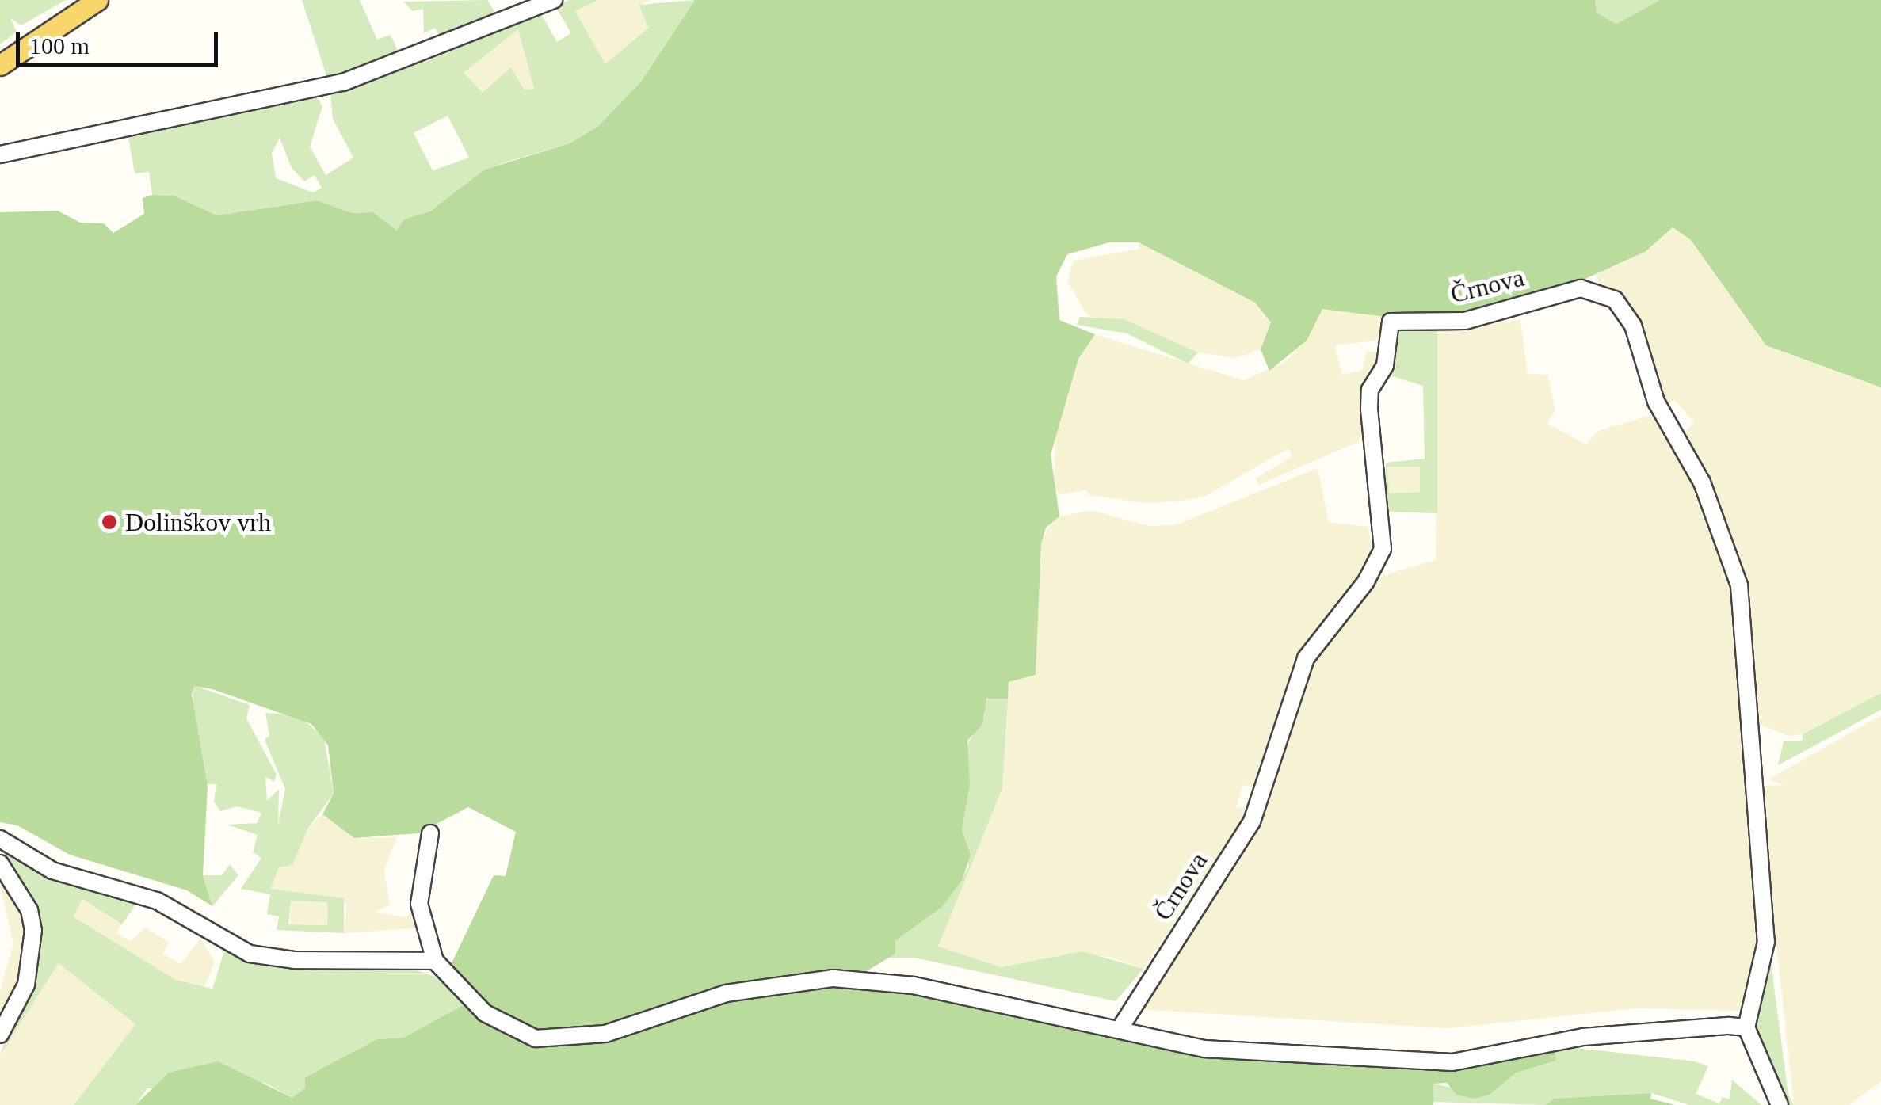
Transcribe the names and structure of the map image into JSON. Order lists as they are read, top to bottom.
{
  "streets": {
    "street": ["Črnova"]
  },
  "places": ["Dolinškov vrh"],
  "scale_bar": "100 m"
}
